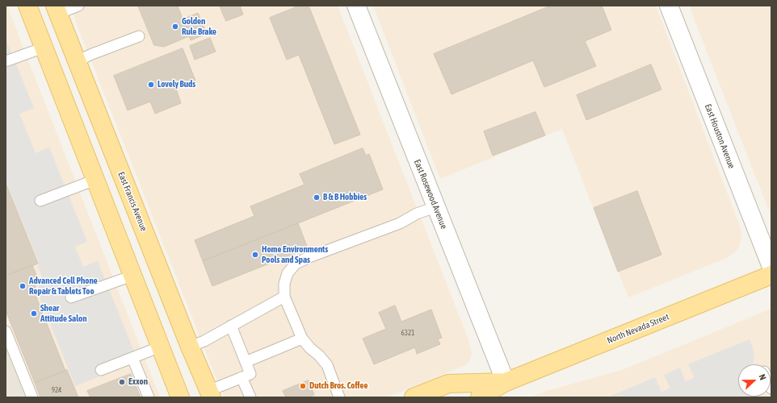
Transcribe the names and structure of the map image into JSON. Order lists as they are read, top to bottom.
{
  "streets": {
    "main road": ["East Francis Avenue", "North Nevada Street"],
    "street": ["East Houston Avenue", "East Rosewood Avenue"]
  },
  "crossings": [
    ["East Rosewood Avenue", "North Nevada Street"]
  ],
  "places": [
    "Golden Rule Brake",
    "Lovely Buds",
    "B & B Hobbies",
    "Home Environments Pools and Spas",
    "Advanced Cell Phone Repair & Tablets Too",
    "Shear Attitude Salon",
    "Exxon",
    "Dutch Bros. Coffee"
  ],
  "house_numbers": ["6321", "924"],
  "north": "right"
}
